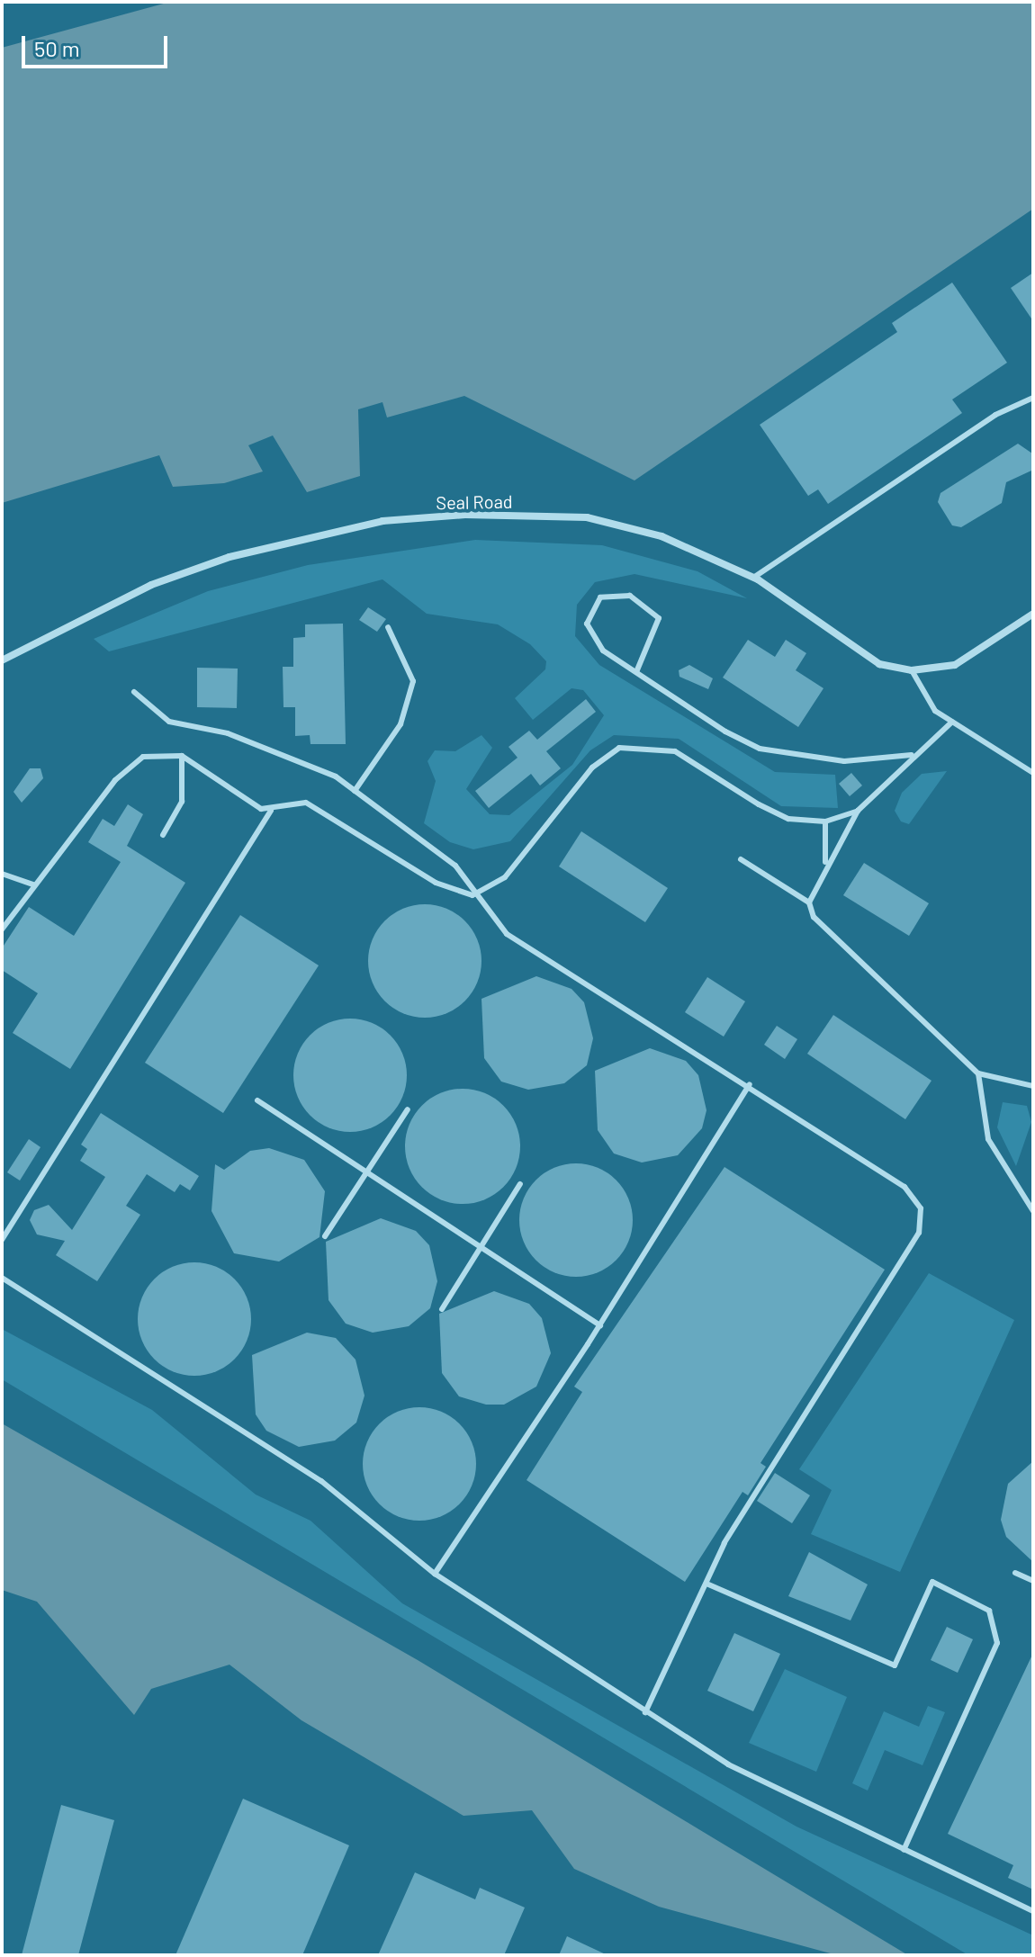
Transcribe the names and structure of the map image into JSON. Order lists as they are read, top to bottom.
{
  "streets": {
    "street": ["Seal Road"]
  },
  "scale_bar": "50 m"
}
